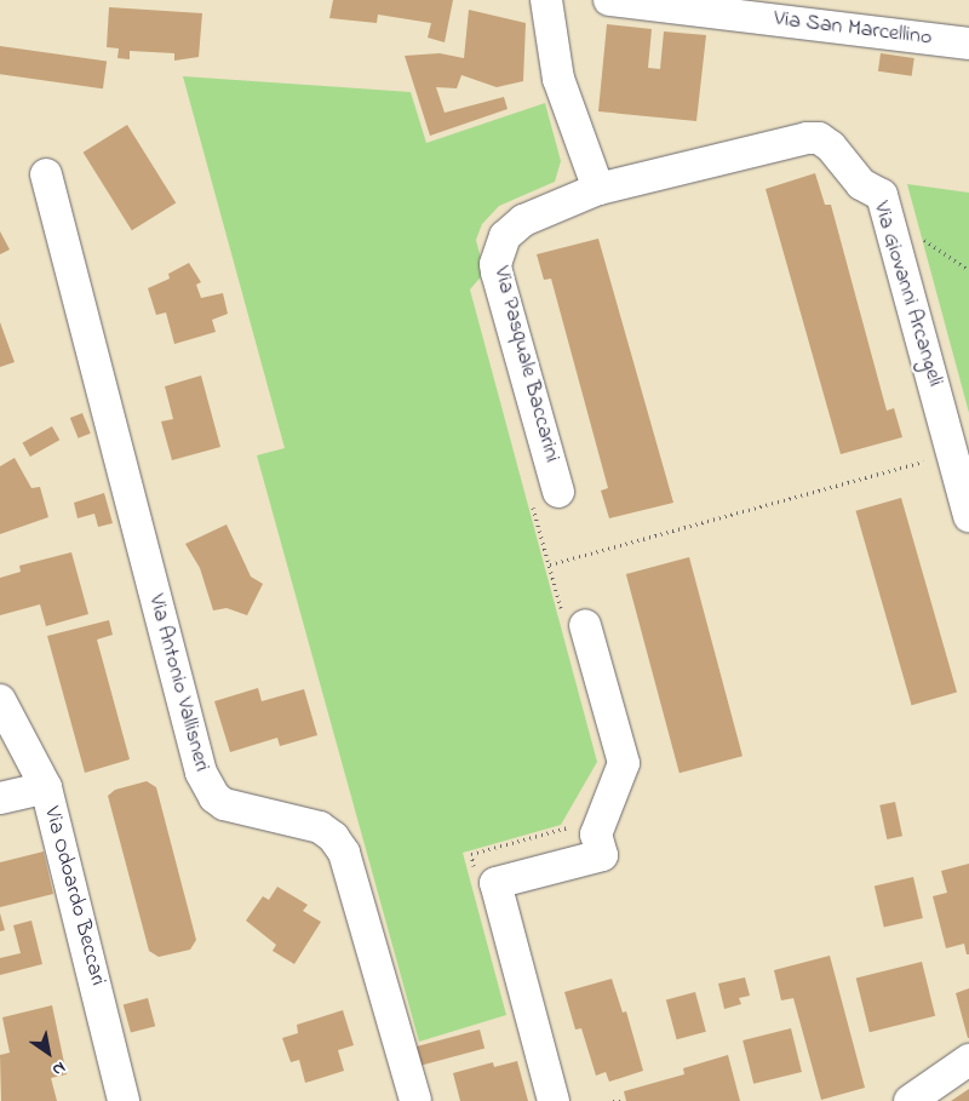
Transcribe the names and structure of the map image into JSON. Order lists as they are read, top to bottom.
{
  "streets": {
    "street": [
      "Via San Marcellino",
      "Via Giovanni Arcangeli",
      "Via Pasquale Baccarini",
      "Via Antonio Vallisneri",
      "Via Odoardo Beccari"
    ]
  },
  "crossings": [
    ["Via Giovanni Arcangeli", "Via Pasquale Baccarini"]
  ],
  "north": "bottom right"
}
